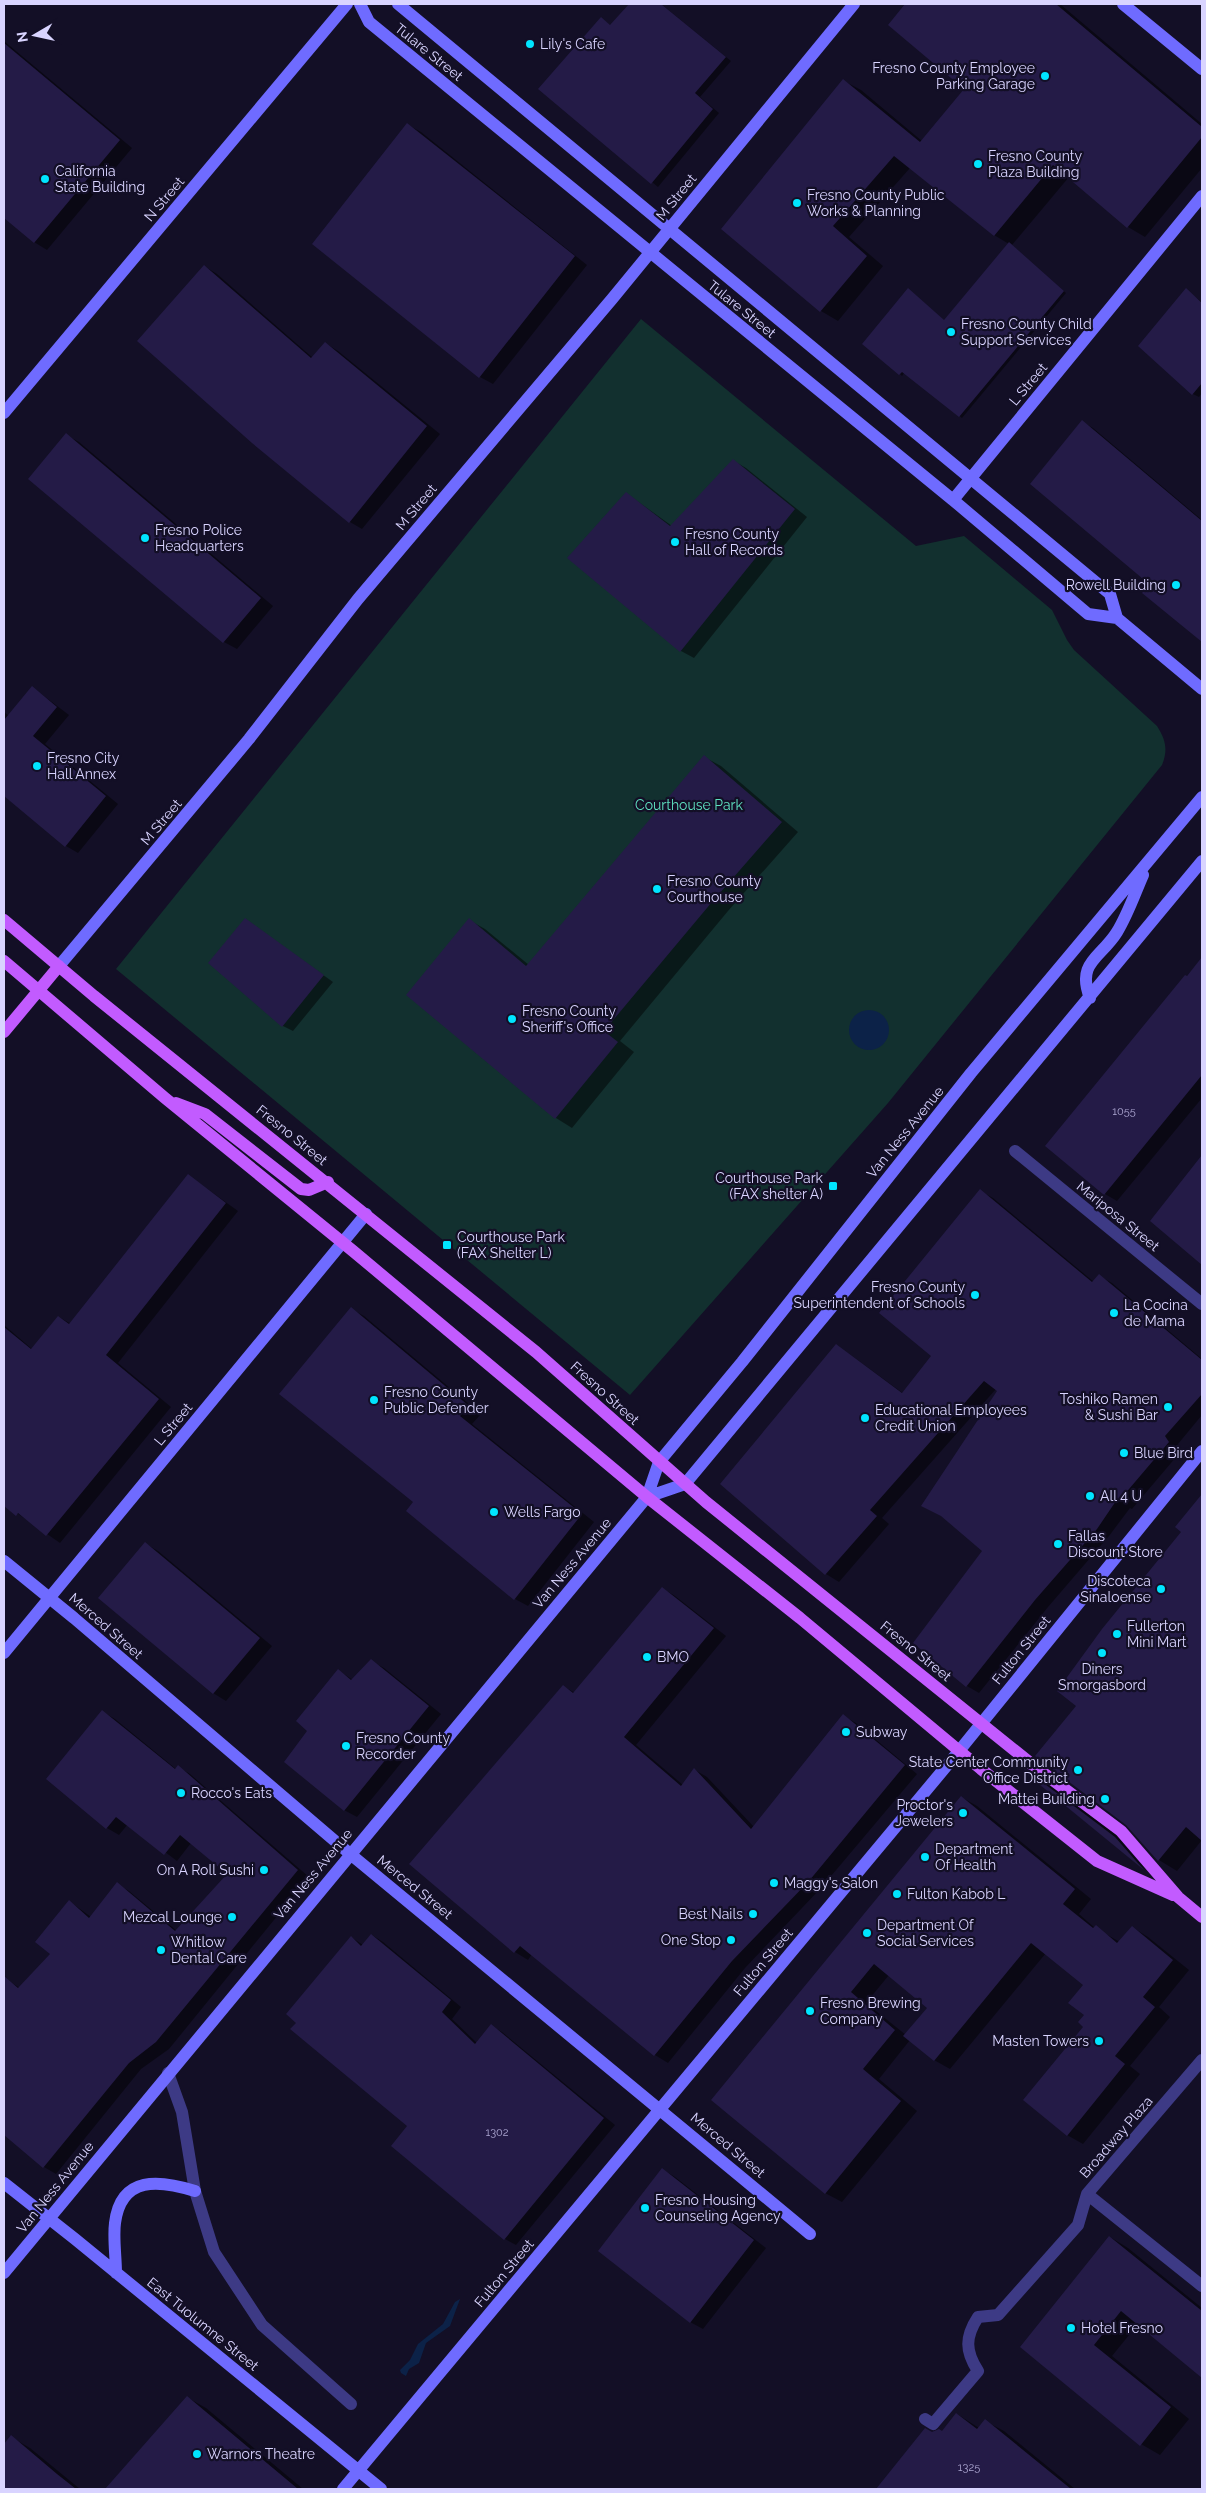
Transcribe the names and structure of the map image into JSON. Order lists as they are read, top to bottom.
{
  "streets": {
    "main road": [
      "Tulare Street",
      "M Street",
      "N Street",
      "L Street",
      "Van Ness Avenue",
      "Fresno Street",
      "Merced Street",
      "Fulton Street",
      "East Tuolumne Street"
    ],
    "street": ["Mariposa Street", "Broadway Plaza"]
  },
  "crossings": [
    ["Tulare Street", "M Street"],
    ["Tulare Street", "L Street"],
    ["M Street", "Fresno Street"],
    ["L Street", "Fresno Street"],
    ["L Street", "Merced Street"],
    ["Van Ness Avenue", "Fresno Street"],
    ["Van Ness Avenue", "Merced Street"],
    ["Van Ness Avenue", "East Tuolumne Street"],
    ["Fresno Street", "Fulton Street"],
    ["Merced Street", "Fulton Street"],
    ["Fulton Street", "East Tuolumne Street"]
  ],
  "parks": ["Courthouse Park"],
  "places": {
    "other": [
      "Lily's Cafe",
      "Fresno County Employee Parking Garage",
      "Fresno County Plaza Building",
      "California State Building",
      "Fresno County Public Works & Planning",
      "Fresno County Child Support Services",
      "Fresno Police Headquarters",
      "Fresno County Hall of Records",
      "Rowell Building",
      "Fresno City Hall Annex",
      "Fresno County Courthouse",
      "Fresno County Sheriff's Office",
      "Fresno County Superintendent of Schools",
      "La Cocina de Mama",
      "Fresno County Public Defender",
      "Toshiko Ramen & Sushi Bar",
      "Educational Employees Credit Union",
      "Blue Bird",
      "All 4 U",
      "Wells Fargo",
      "Fallas Discount Store",
      "Discoteca Sinaloense",
      "Fullerton Mini Mart",
      "Diners Smorgasbord",
      "BMO",
      "Subway",
      "Fresno County Recorder",
      "State Center Community Office District",
      "Rocco's Eats",
      "Mattei Building",
      "Proctor's Jewelers",
      "Department Of Health",
      "On A Roll Sushi",
      "Maggy's Salon",
      "Fulton Kabob L",
      "Best Nails",
      "Mezcal Lounge",
      "Department Of Social Services",
      "One Stop",
      "Whitlow Dental Care",
      "Fresno Brewing Company",
      "Masten Towers",
      "Fresno Housing Counseling Agency",
      "Hotel Fresno",
      "Warnors Theatre"
    ],
    "transit": ["Courthouse Park (FAX shelter A)", "Courthouse Park (FAX Shelter L)"]
  },
  "house_numbers": ["1055", "1302", "1325"],
  "north": "left"
}
